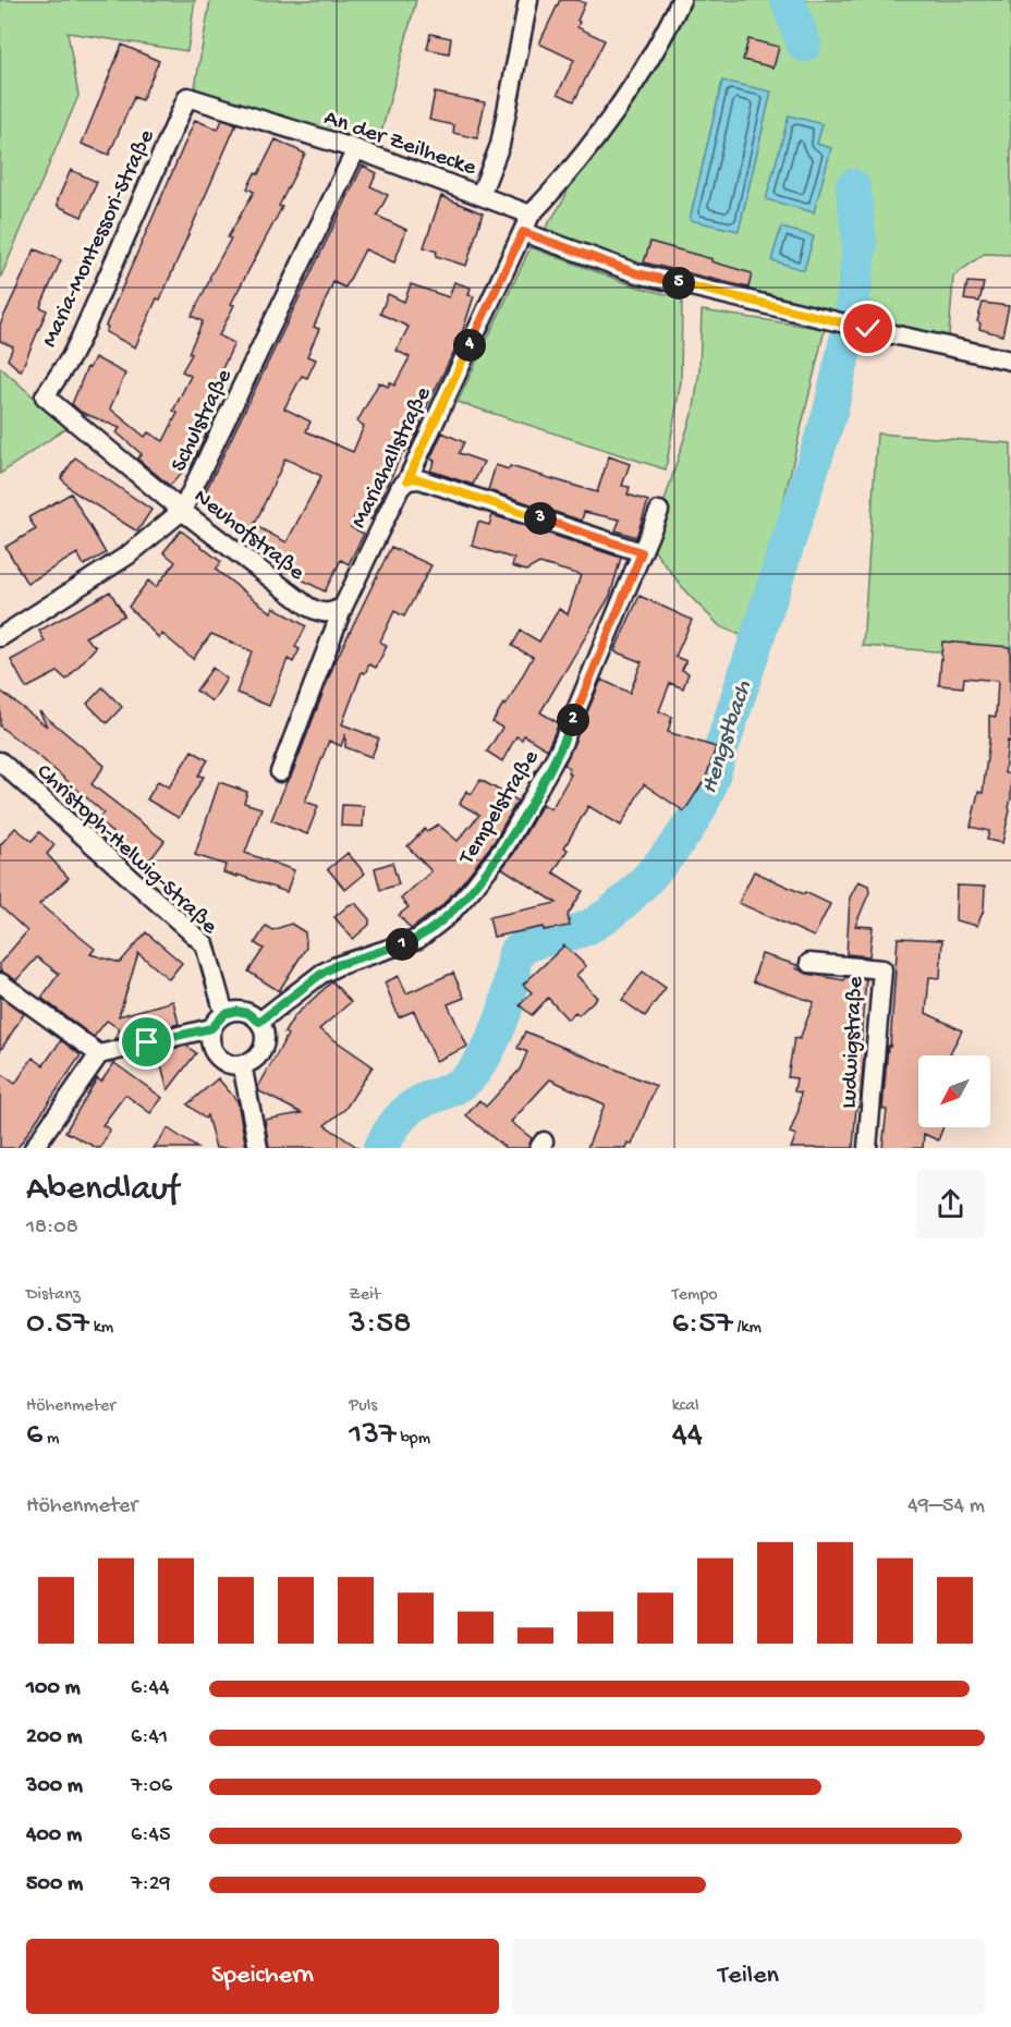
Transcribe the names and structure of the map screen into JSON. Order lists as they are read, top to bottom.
{
  "streets": {
    "street": [
      "An der Zeilhecke",
      "Maria-Montessori-Straße",
      "Schulstraße",
      "Mariahallstraße",
      "Neuhofstraße",
      "Tempelstraße",
      "Christoph-Helwig-Straße",
      "Ludwigstraße"
    ]
  },
  "crossings": [
    ["An der Zeilhecke", "Maria-Montessori-Straße"],
    ["An der Zeilhecke", "Schulstraße"],
    ["Maria-Montessori-Straße", "Neuhofstraße"],
    ["Schulstraße", "Neuhofstraße"],
    ["Mariahallstraße", "Neuhofstraße"],
    ["Tempelstraße", "Christoph-Helwig-Straße"]
  ],
  "water": ["Hengstbach"],
  "north": "bottom left",
  "page": {
    "pins": [
      "5",
      "4",
      "3",
      "2",
      "1"
    ],
    "heading": ["Abendlauf", "18:08"],
    "stats": [
      ["Distanz", "0.57 km"],
      ["Zeit", "3:58"],
      ["Tempo", "6:57 /km"],
      ["Höhenmeter", "6 m"],
      ["Puls", "137 bpm"],
      ["kcal", "44"]
    ],
    "chart": ["Höhenmeter", "49–54 m"],
    "list": [
      {
        "name": "100 m",
        "note": "6:44"
      },
      {
        "name": "200 m",
        "note": "6:41"
      },
      {
        "name": "300 m",
        "note": "7:06"
      },
      {
        "name": "400 m",
        "note": "6:45"
      },
      {
        "name": "500 m",
        "note": "7:29"
      }
    ],
    "buttons": ["Speichern", "Teilen"]
  }
}
